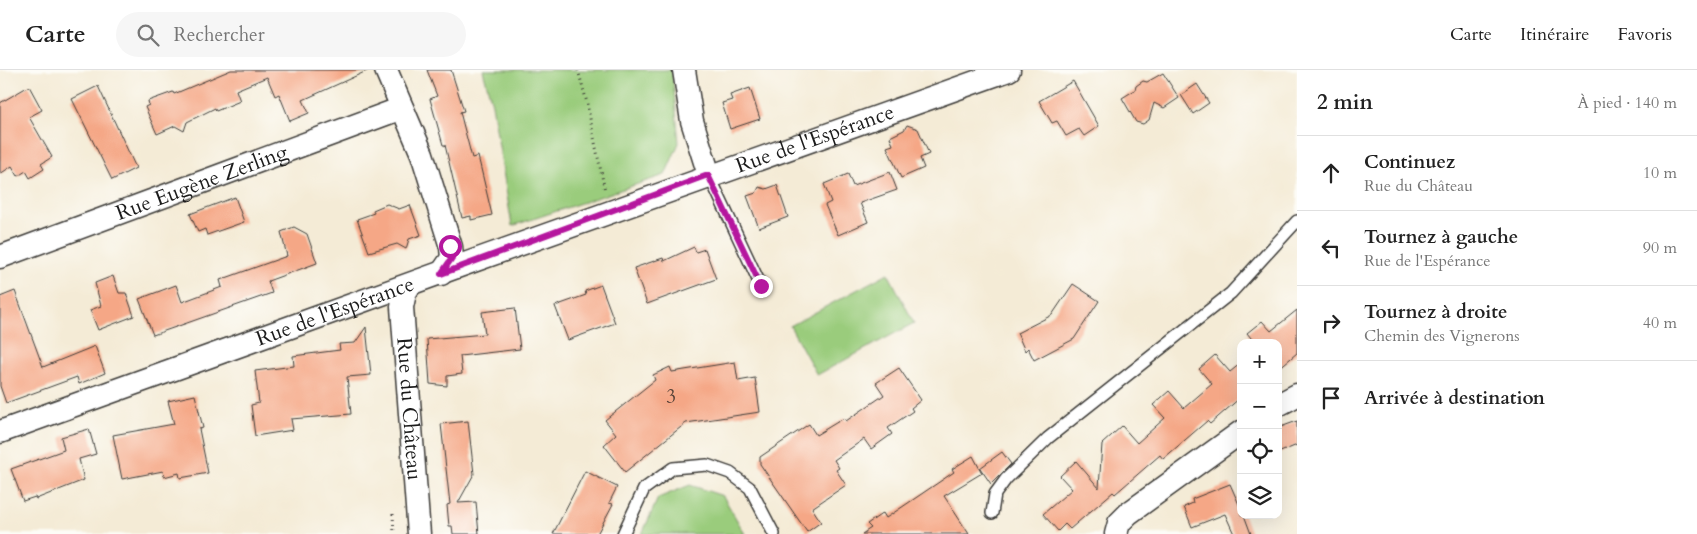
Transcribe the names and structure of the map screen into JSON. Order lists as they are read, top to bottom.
{
  "streets": {
    "street": ["Rue de l'Espérance", "Rue Eugène Zerling", "Rue du Château"]
  },
  "crossings": [
    ["Rue de l'Espérance", "Rue du Château"]
  ],
  "house_numbers": ["3"],
  "page": {
    "header": "Carte",
    "search": "Rechercher",
    "nav": ["Carte", "Itinéraire", "Favoris"],
    "heading": ["2 min", "À pied · 140 m"],
    "list": [
      ["Continuez", "Rue du Château", "10 m"],
      ["Tournez à gauche", "Rue de l'Espérance", "90 m"],
      ["Tournez à droite", "Chemin des Vignerons", "40 m"],
      "Arrivée à destination"
    ],
    "map_buttons": ["+", "−"]
  }
}
